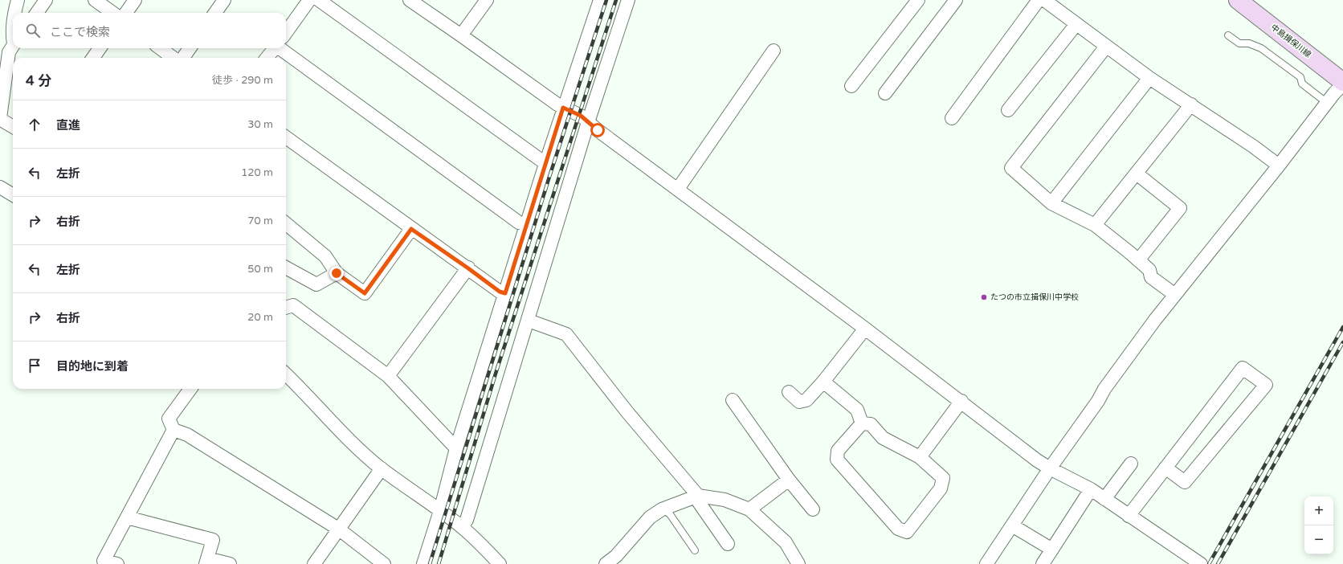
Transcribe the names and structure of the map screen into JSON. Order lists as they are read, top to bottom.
{
  "streets": {
    "main road": ["中島揖保川線"]
  },
  "places": ["たつの市立揖保川中学校"],
  "page": {
    "search": "ここで検索",
    "heading": ["4 分", "徒歩 · 290 m"],
    "list": [
      ["直進", "30 m"],
      ["左折", "120 m"],
      ["右折", "70 m"],
      ["左折", "50 m"],
      ["右折", "20 m"],
      "目的地に到着"
    ],
    "map_buttons": ["+", "−"]
  }
}
